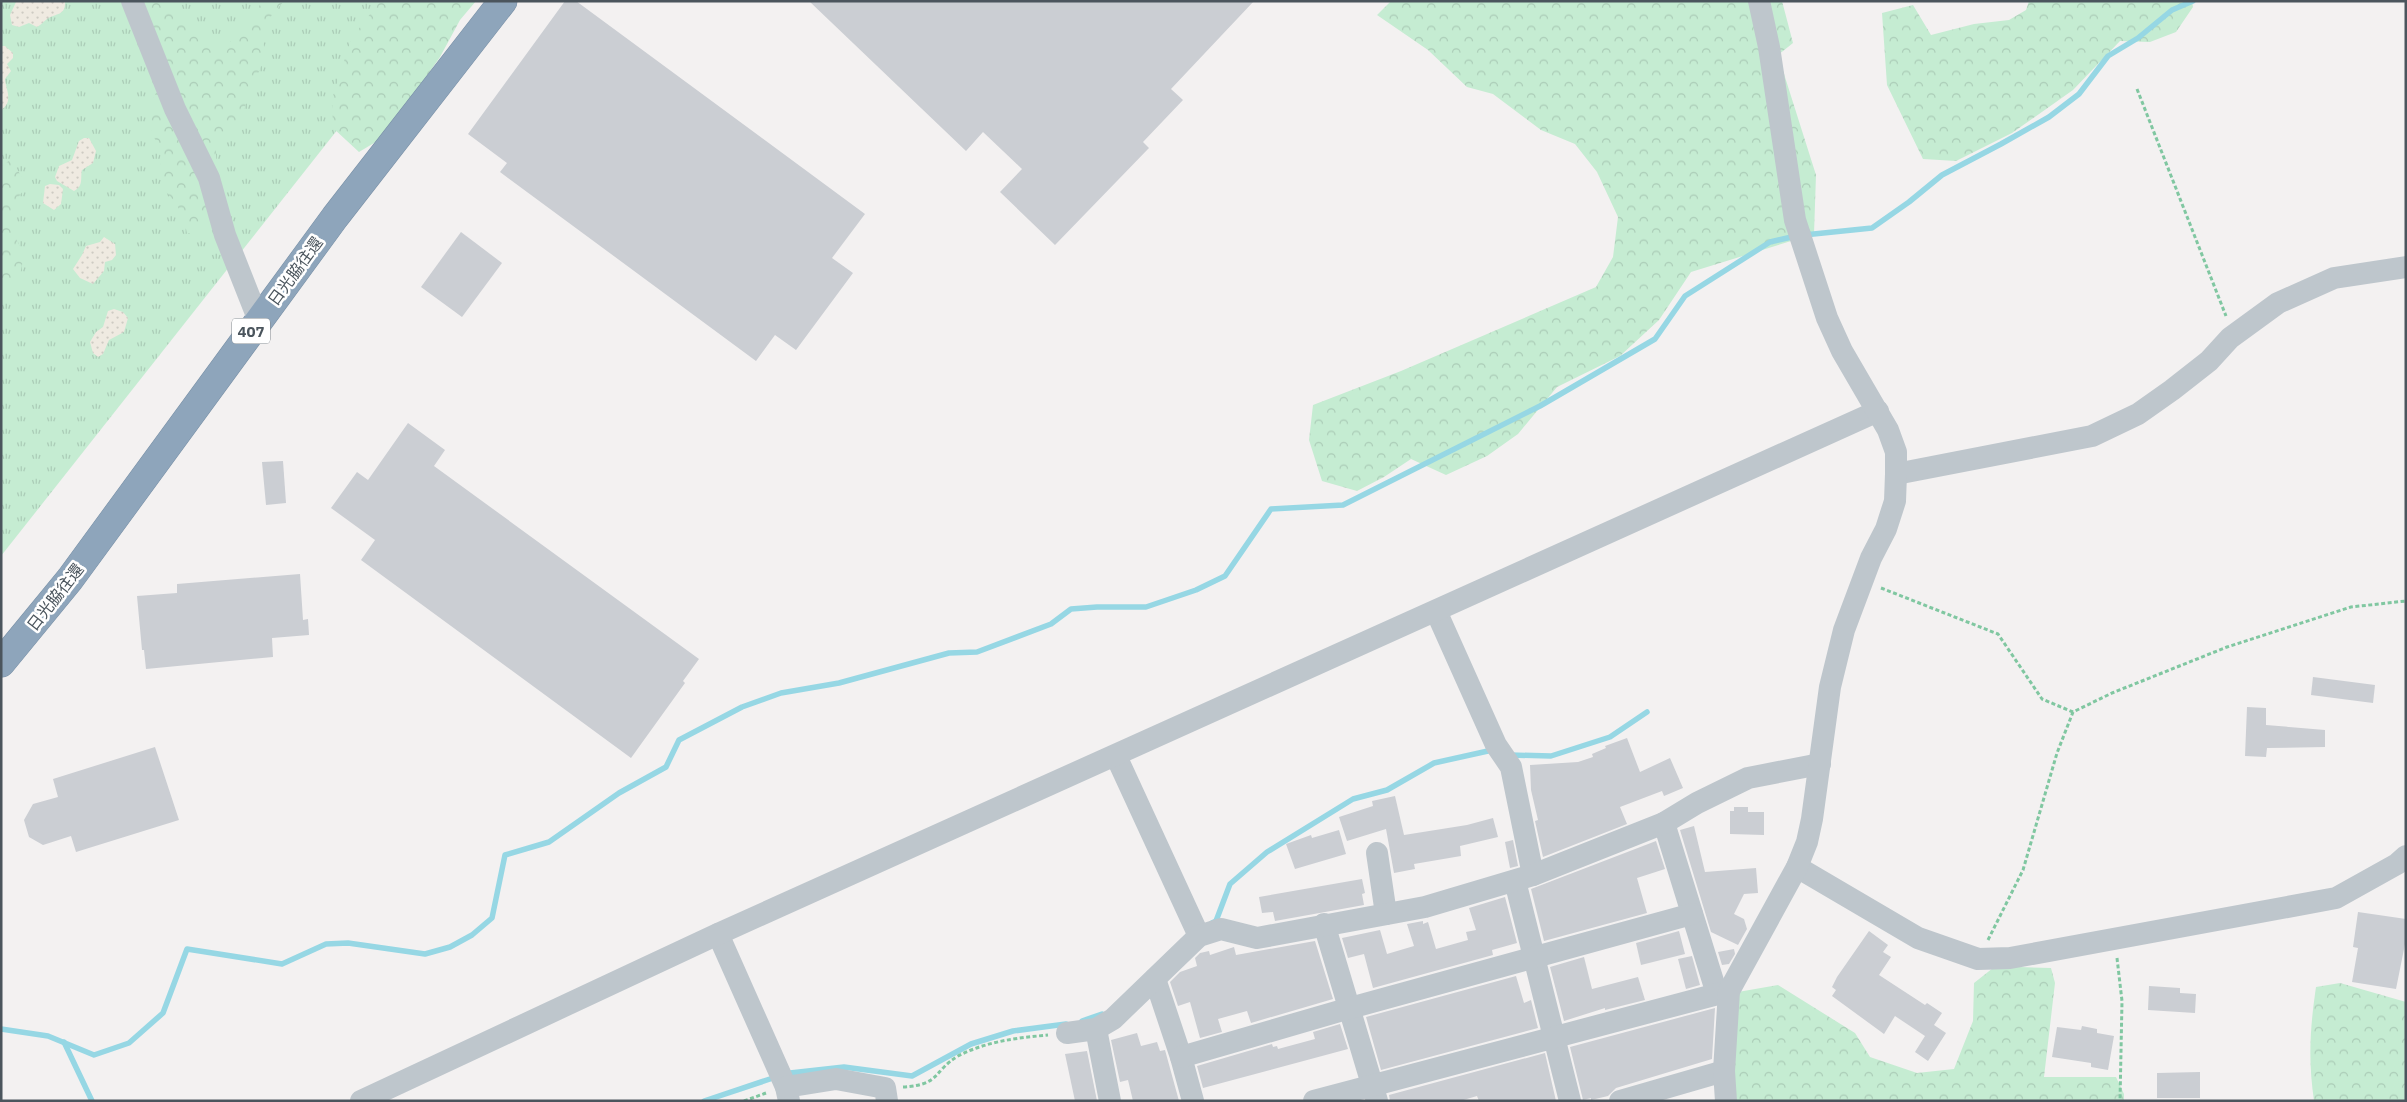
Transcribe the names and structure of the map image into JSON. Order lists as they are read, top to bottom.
{
  "streets": {
    "highway": ["日光脇往還", "407"]
  }
}
